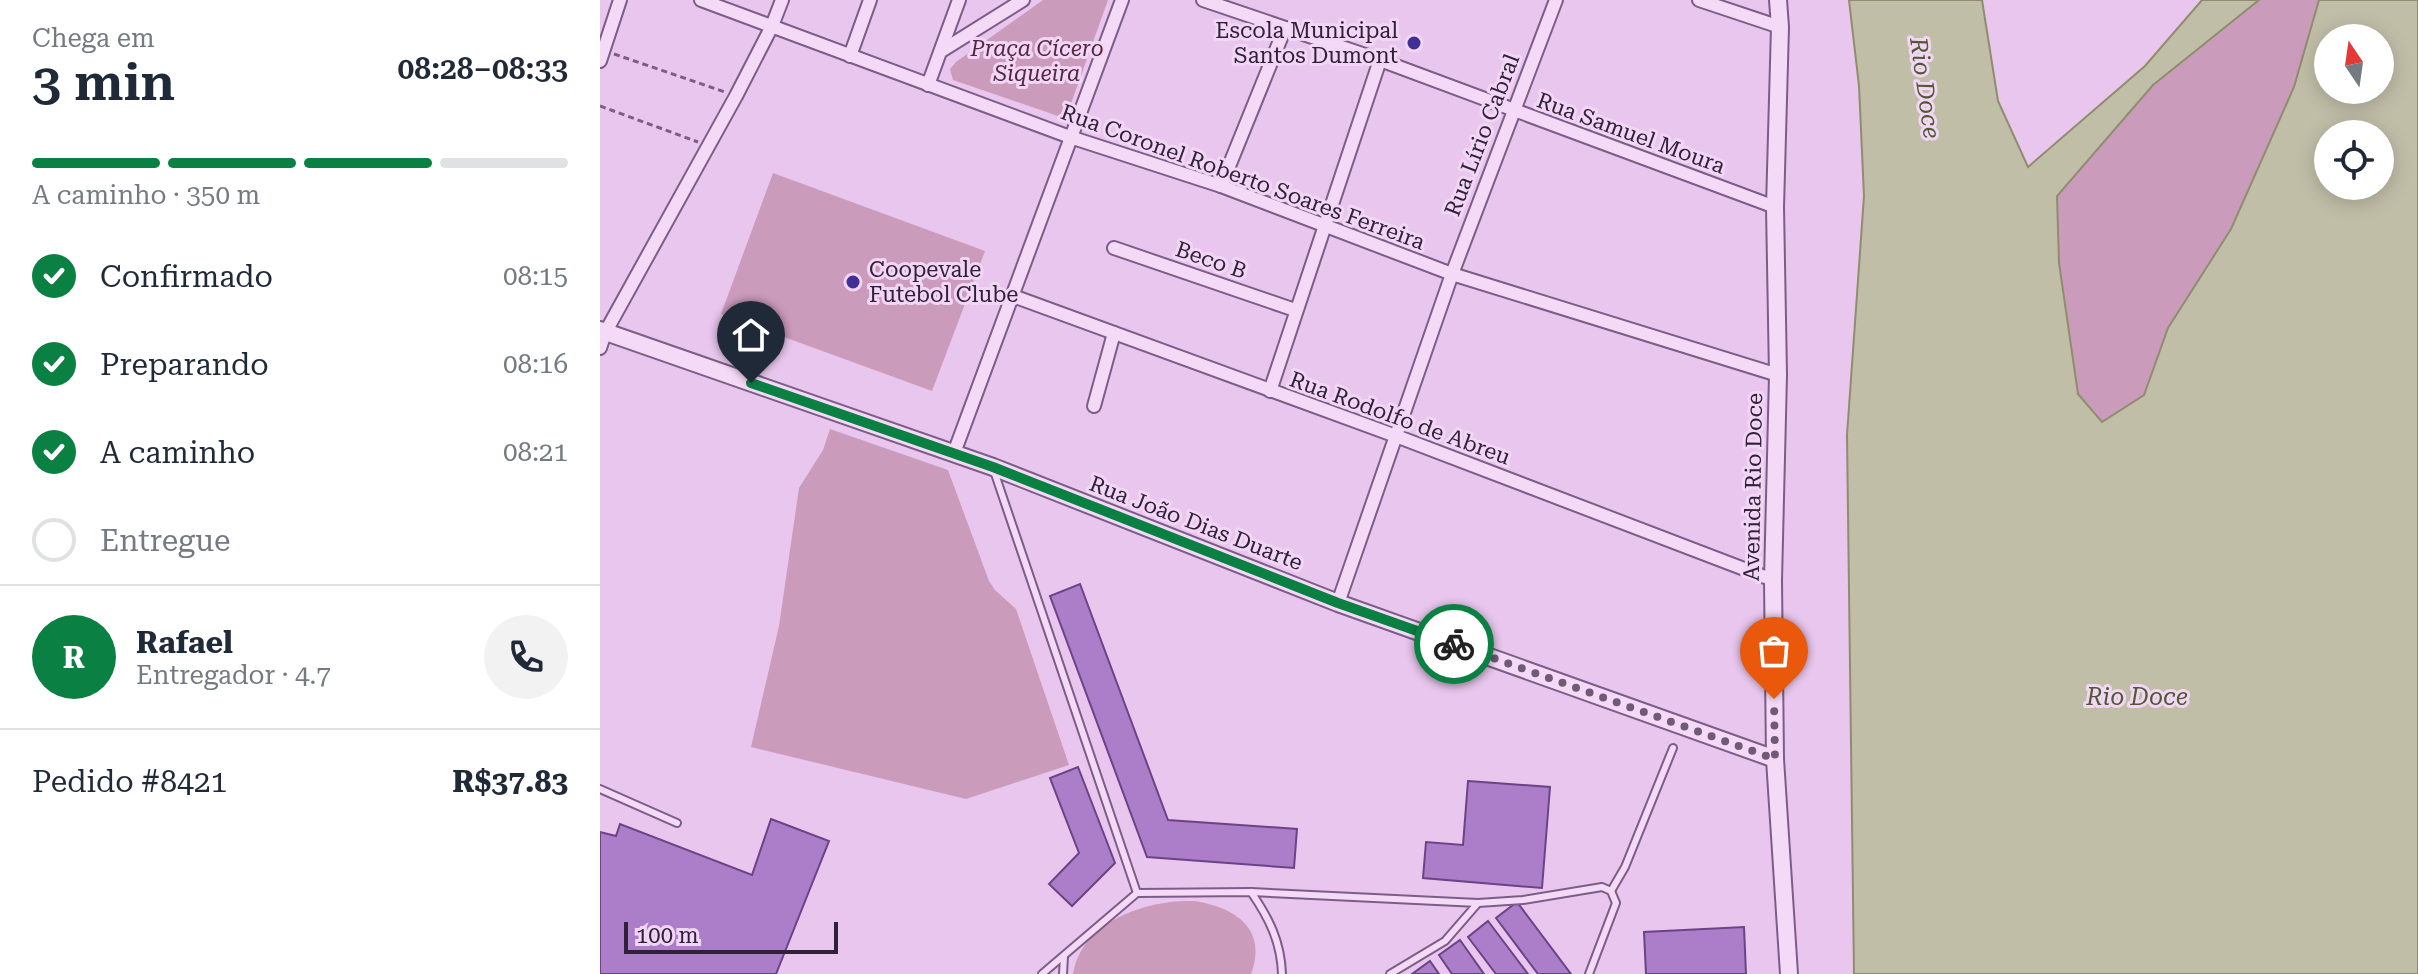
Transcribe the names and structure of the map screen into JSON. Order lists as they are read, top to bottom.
{
  "streets": {
    "street": [
      "Rua Samuel Moura",
      "Rua Lírio Cabral",
      "Rua Coronel Roberto Soares Ferreira",
      "Beco B",
      "Rua Rodolfo de Abreu",
      "Avenida Rio Doce",
      "Rua João Dias Duarte"
    ]
  },
  "crossings": [
    ["Rua Samuel Moura", "Rua Lírio Cabral"],
    ["Rua Samuel Moura", "Avenida Rio Doce"],
    ["Rua Lírio Cabral", "Rua Coronel Roberto Soares Ferreira"],
    ["Rua Lírio Cabral", "Rua Rodolfo de Abreu"],
    ["Rua Lírio Cabral", "Rua João Dias Duarte"],
    ["Rua Coronel Roberto Soares Ferreira", "Avenida Rio Doce"],
    ["Rua Rodolfo de Abreu", "Avenida Rio Doce"],
    ["Avenida Rio Doce", "Rua João Dias Duarte"]
  ],
  "water": ["Rio Doce"],
  "parks": ["Praça Cícero Siqueira"],
  "places": ["Escola Municipal Santos Dumont", "Coopevale Futebol Clube"],
  "scale_bar": "100 m",
  "north": "top",
  "page": {
    "heading": ["3 min", "Chega em", "08:28–08:33"],
    "panel": [
      "Rafael",
      "Entregador · 4.7",
      "Pedido #8421",
      "R$37.83"
    ],
    "bar": "A caminho · 350 m",
    "list": [
      ["Confirmado", "08:15"],
      ["Preparando", "08:16"],
      ["A caminho", "08:21"],
      "Entregue"
    ],
    "round": "R",
    "scale": "100 m"
  }
}
